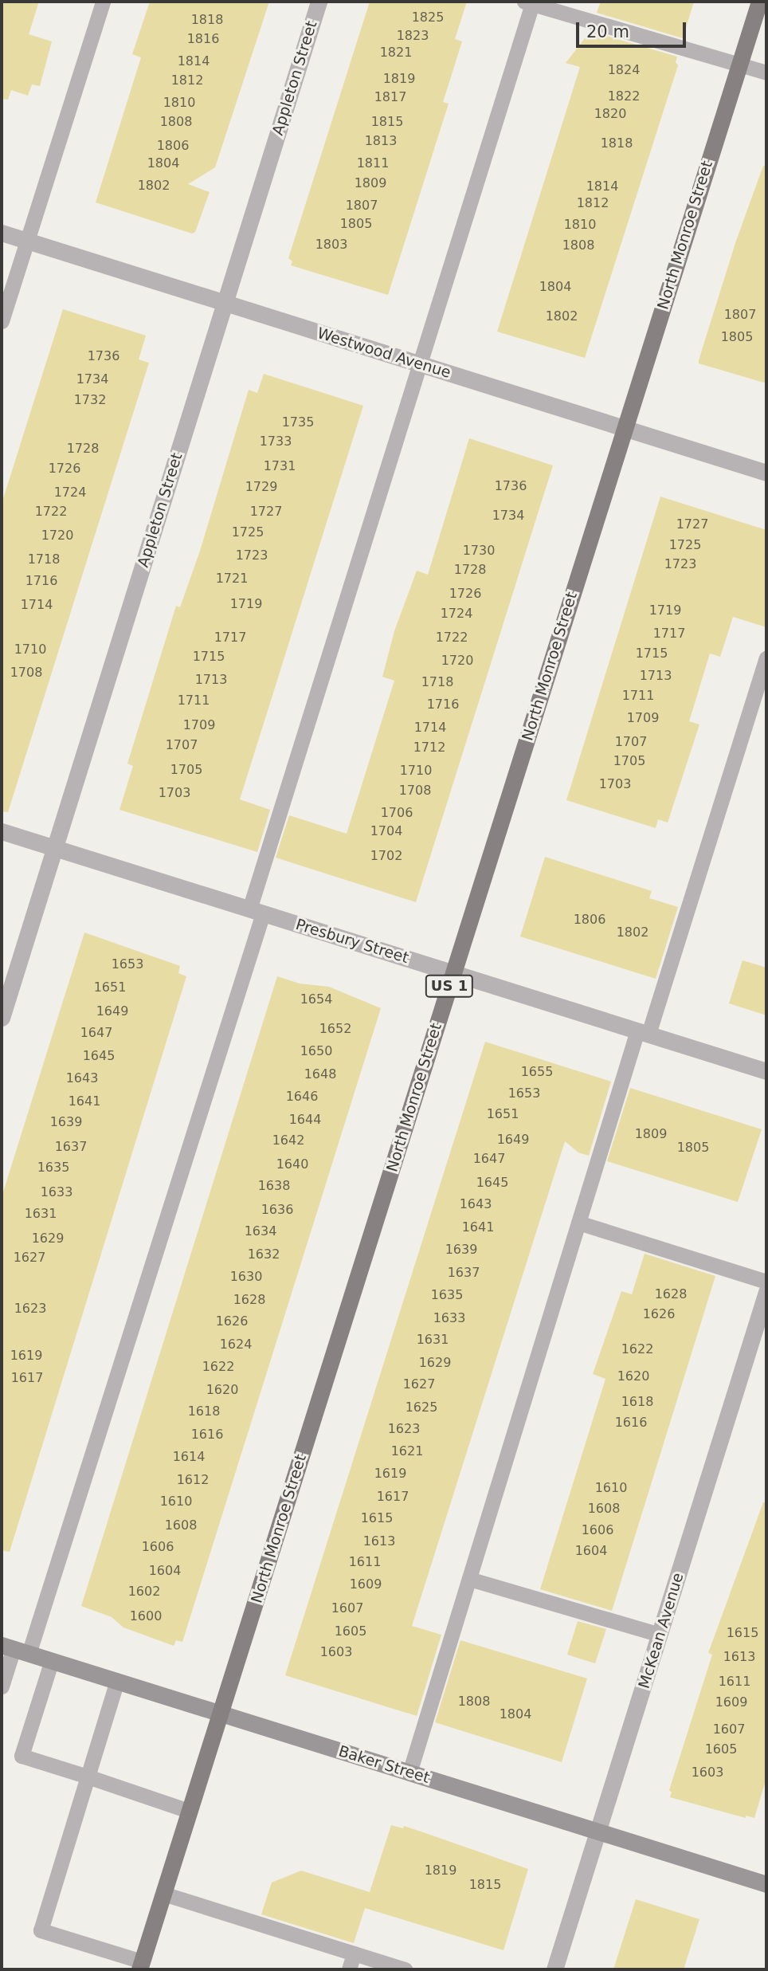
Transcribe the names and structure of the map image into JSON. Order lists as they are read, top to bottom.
{
  "streets": {
    "main road": ["North Monroe Street", "US 1"],
    "street": [
      "Appleton Street",
      "Westwood Avenue",
      "Presbury Street",
      "McKean Avenue",
      "Baker Street"
    ]
  },
  "crossings": [
    ["Appleton Street", "Westwood Avenue"],
    ["Appleton Street", "Presbury Street"],
    ["North Monroe Street", "Westwood Avenue"],
    ["North Monroe Street", "Presbury Street"],
    ["North Monroe Street", "Baker Street"],
    ["McKean Avenue", "Baker Street"]
  ],
  "house_numbers": [
    "1825",
    "1818",
    "1823",
    "1816",
    "1821",
    "1814",
    "1824",
    "1819",
    "1812",
    "1822",
    "1817",
    "1810",
    "1820",
    "1808",
    "1815",
    "1813",
    "1818",
    "1806",
    "1804",
    "1811",
    "1809",
    "1802",
    "1814",
    "1812",
    "1807",
    "1805",
    "1810",
    "1803",
    "1808",
    "1804",
    "1807",
    "1802",
    "1805",
    "1736",
    "1734",
    "1732",
    "1735",
    "1733",
    "1728",
    "1731",
    "1726",
    "1736",
    "1729",
    "1724",
    "1722",
    "1727",
    "1734",
    "1727",
    "1725",
    "1720",
    "1725",
    "1730",
    "1723",
    "1718",
    "1723",
    "1728",
    "1721",
    "1716",
    "1726",
    "1719",
    "1714",
    "1719",
    "1724",
    "1717",
    "1717",
    "1722",
    "1710",
    "1715",
    "1715",
    "1720",
    "1708",
    "1713",
    "1713",
    "1718",
    "1711",
    "1711",
    "1716",
    "1709",
    "1709",
    "1714",
    "1707",
    "1707",
    "1712",
    "1705",
    "1705",
    "1710",
    "1703",
    "1708",
    "1703",
    "1706",
    "1704",
    "1702",
    "1806",
    "1802",
    "1653",
    "1651",
    "1654",
    "1649",
    "1652",
    "1647",
    "1650",
    "1645",
    "1655",
    "1648",
    "1643",
    "1653",
    "1646",
    "1641",
    "1651",
    "1644",
    "1639",
    "1809",
    "1649",
    "1642",
    "1637",
    "1805",
    "1647",
    "1640",
    "1635",
    "1645",
    "1638",
    "1633",
    "1643",
    "1636",
    "1631",
    "1641",
    "1634",
    "1629",
    "1639",
    "1632",
    "1627",
    "1637",
    "1630",
    "1628",
    "1635",
    "1628",
    "1623",
    "1626",
    "1633",
    "1626",
    "1631",
    "1624",
    "1622",
    "1619",
    "1629",
    "1622",
    "1620",
    "1617",
    "1627",
    "1620",
    "1618",
    "1625",
    "1618",
    "1616",
    "1623",
    "1616",
    "1621",
    "1614",
    "1619",
    "1612",
    "1610",
    "1617",
    "1610",
    "1608",
    "1615",
    "1608",
    "1606",
    "1613",
    "1606",
    "1604",
    "1611",
    "1604",
    "1609",
    "1602",
    "1607",
    "1600",
    "1605",
    "1615",
    "1603",
    "1613",
    "1611",
    "1808",
    "1609",
    "1804",
    "1607",
    "1605",
    "1603",
    "1819",
    "1815"
  ],
  "scale_bar": "20 m"
}
